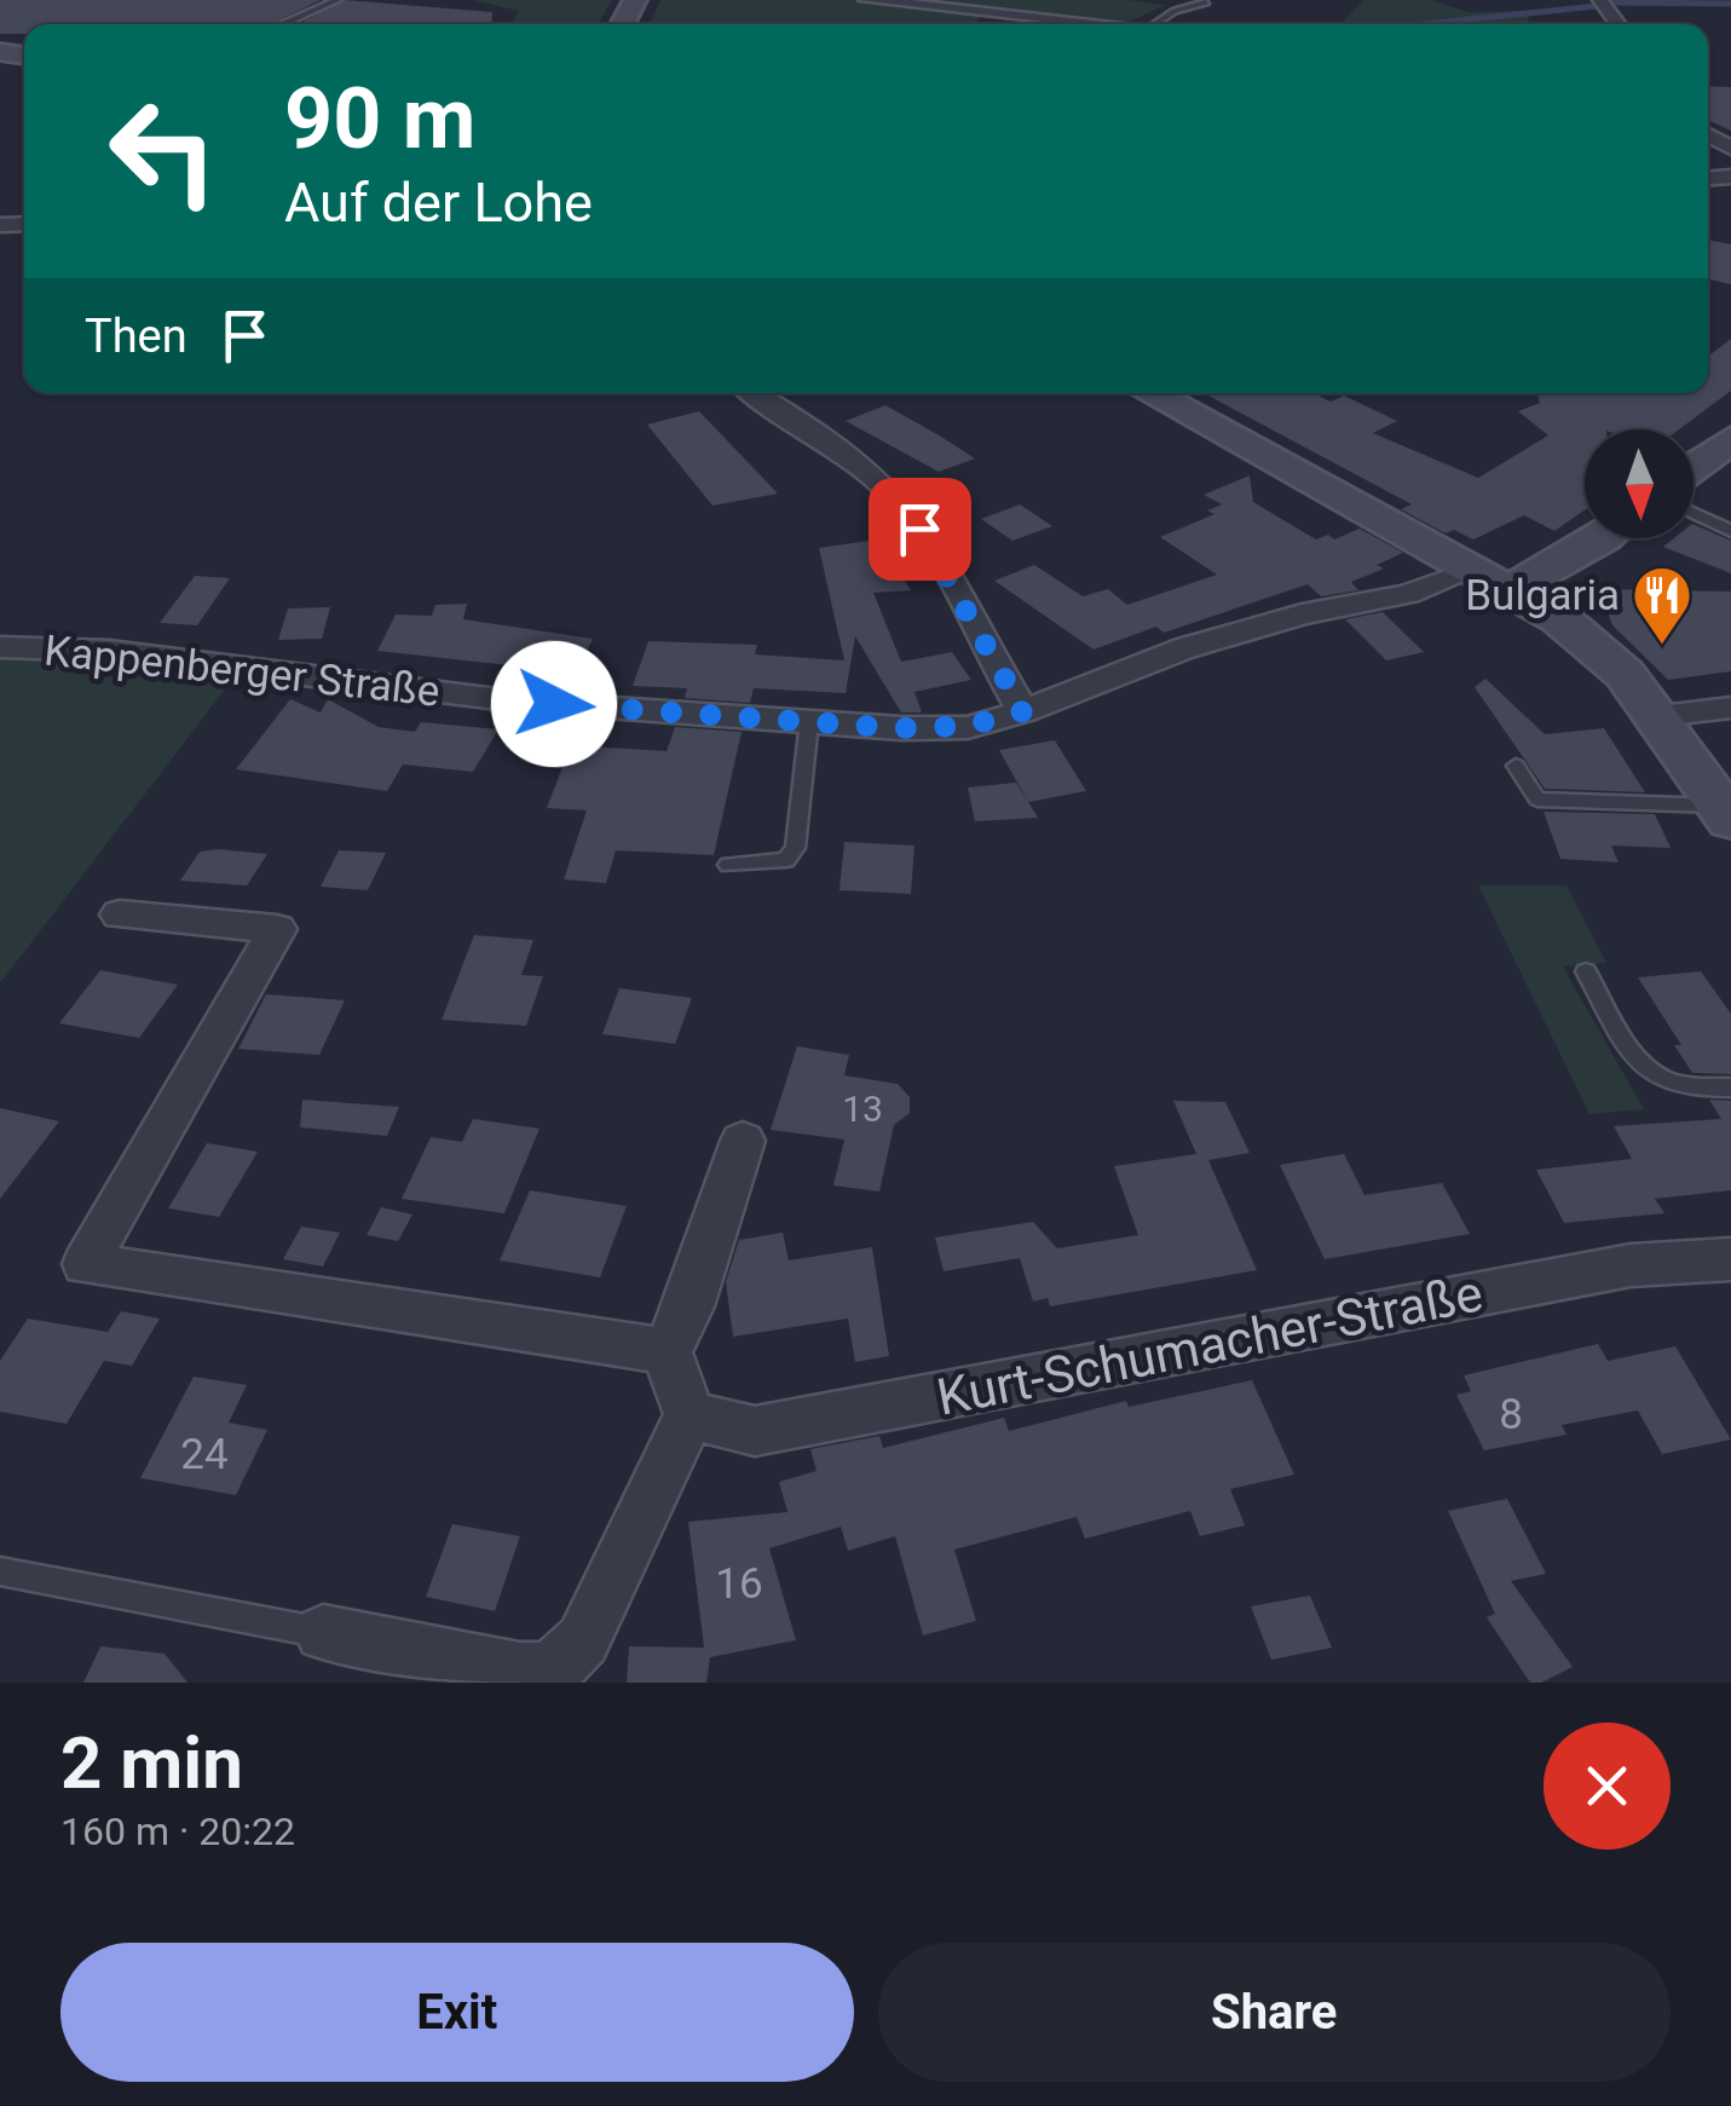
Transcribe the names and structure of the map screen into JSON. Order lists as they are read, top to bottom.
{
  "streets": {
    "street": ["Kappenberger Straße", "Kurt-Schumacher-Straße"]
  },
  "places": {
    "restaurant": ["Bulgaria"]
  },
  "house_numbers": [
    "13",
    "8",
    "24",
    "16"
  ],
  "north": "bottom",
  "page": {
    "turn": ["90 m", "Auf der Lohe"],
    "then": "Then",
    "heading": ["2 min", "160 m · 20:22"],
    "buttons": ["Exit", "Share"]
  }
}
